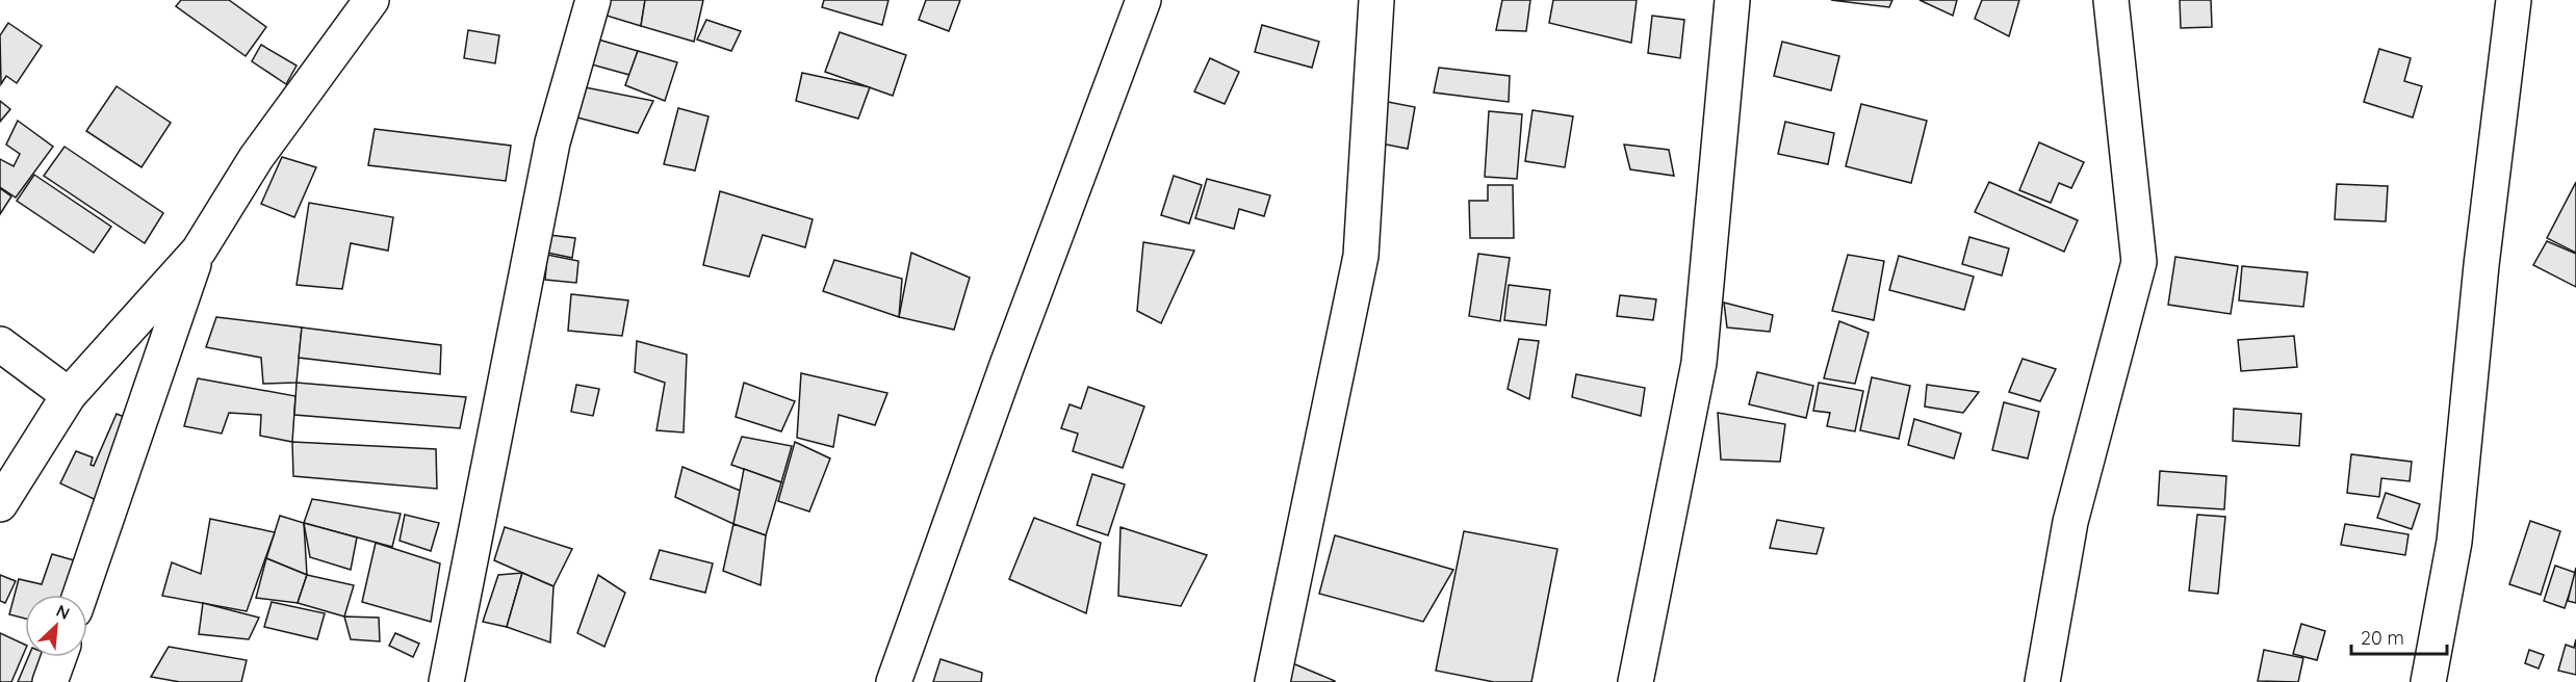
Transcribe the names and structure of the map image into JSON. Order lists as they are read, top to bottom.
{
  "scale_bar": "20 m",
  "north": "top right"
}
